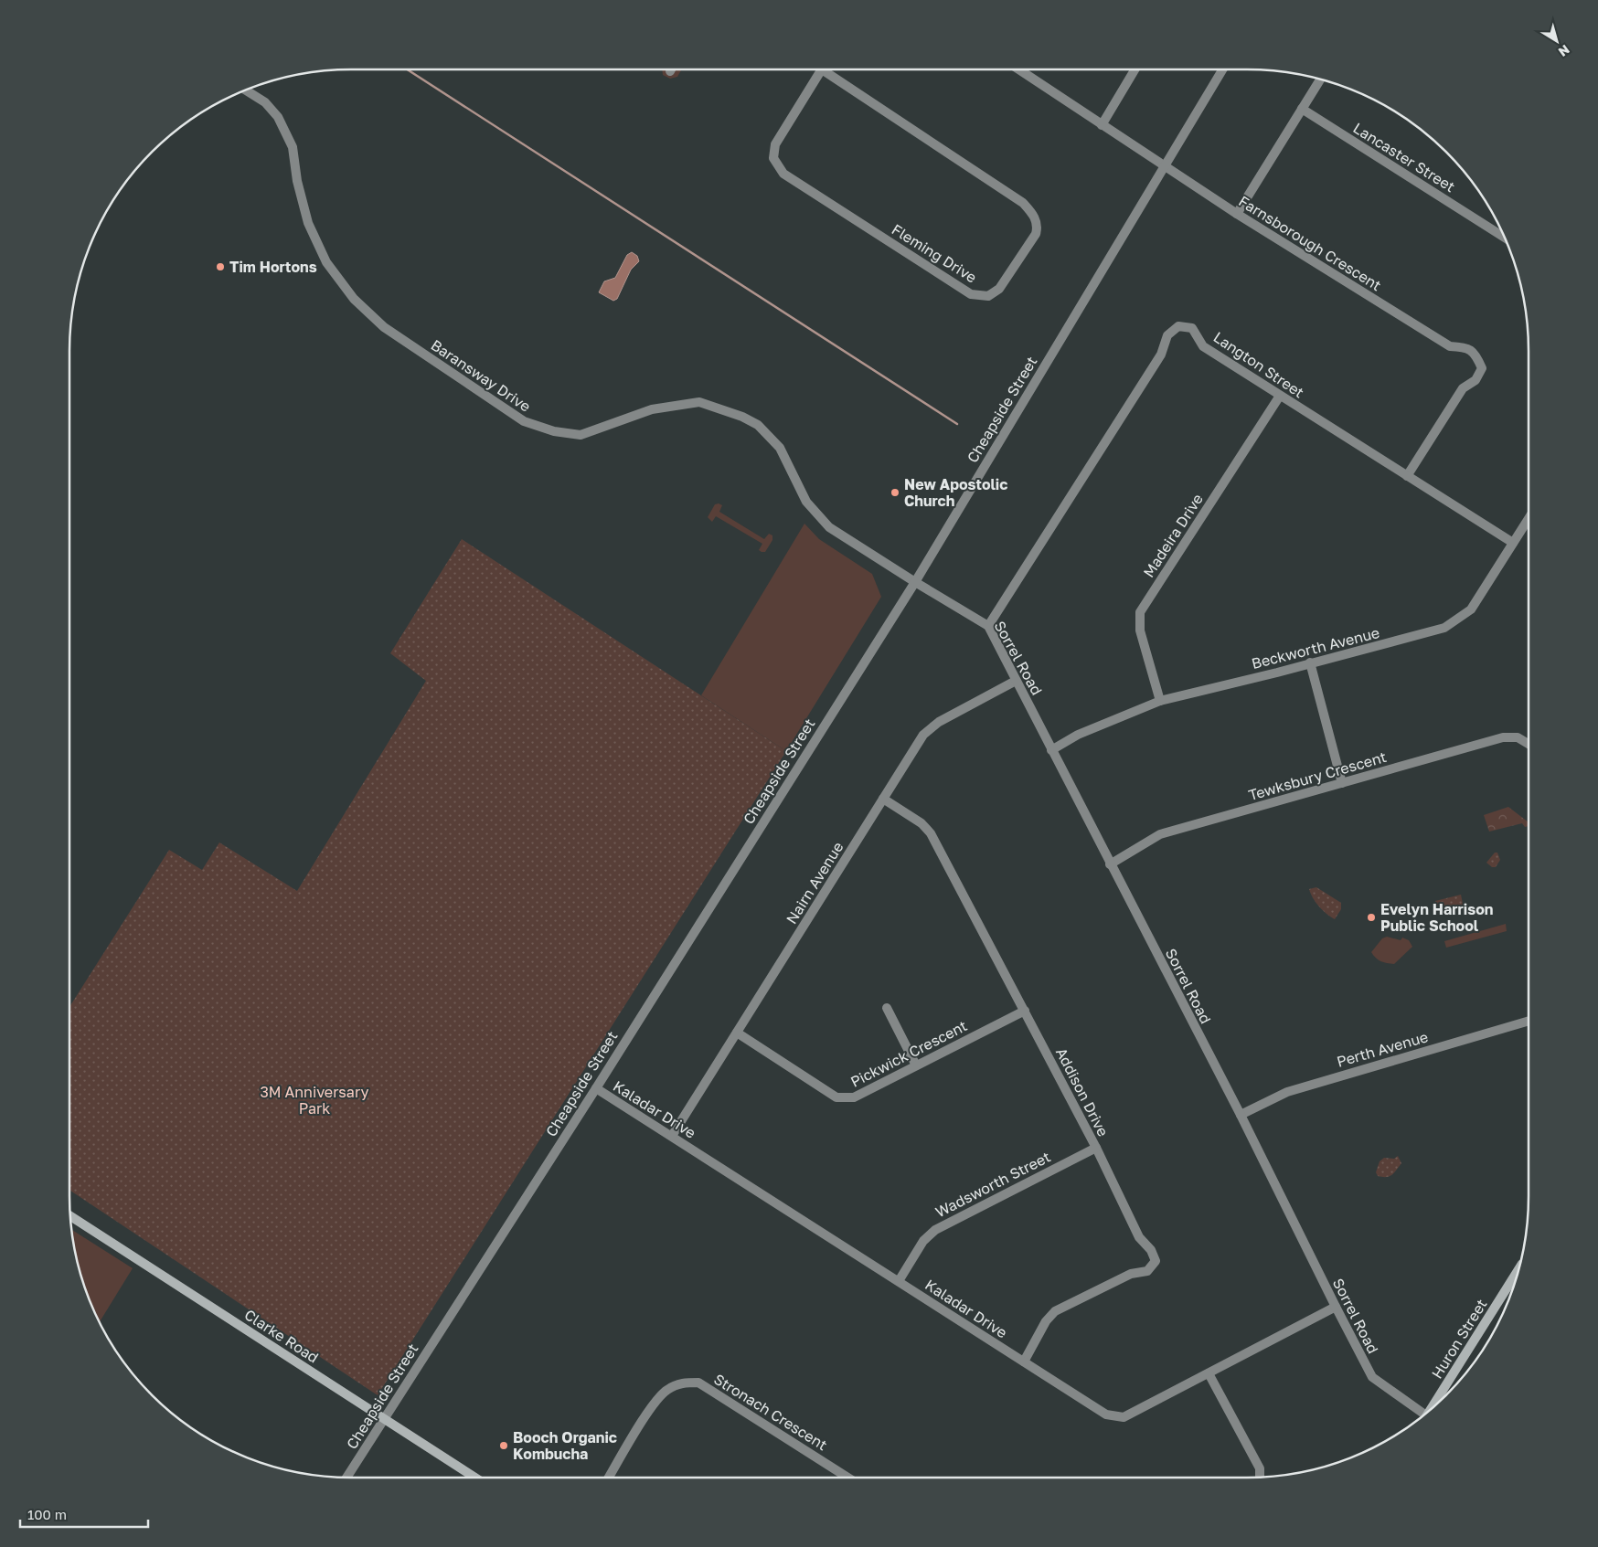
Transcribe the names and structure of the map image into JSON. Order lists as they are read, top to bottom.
{
  "streets": {
    "main road": ["Clarke Road", "Huron Street"],
    "street": [
      "Lancaster Street",
      "Farnsborough Crescent",
      "Fleming Drive",
      "Langton Street",
      "Baransway Drive",
      "Cheapside Street",
      "Madeira Drive",
      "Beckworth Avenue",
      "Sorrel Road",
      "Tewksbury Crescent",
      "Nairn Avenue",
      "Perth Avenue",
      "Pickwick Crescent",
      "Addison Drive",
      "Kaladar Drive",
      "Wadsworth Street",
      "Stronach Crescent"
    ]
  },
  "crossings": [
    ["Farnsborough Crescent", "Langton Street"],
    ["Farnsborough Crescent", "Cheapside Street"],
    ["Langton Street", "Madeira Drive"],
    ["Langton Street", "Beckworth Avenue"],
    ["Langton Street", "Sorrel Road"],
    ["Baransway Drive", "Cheapside Street"],
    ["Baransway Drive", "Sorrel Road"],
    ["Cheapside Street", "Sorrel Road"],
    ["Cheapside Street", "Kaladar Drive"],
    ["Cheapside Street", "Clarke Road"],
    ["Madeira Drive", "Beckworth Avenue"],
    ["Beckworth Avenue", "Sorrel Road"],
    ["Sorrel Road", "Tewksbury Crescent"],
    ["Sorrel Road", "Nairn Avenue"],
    ["Sorrel Road", "Perth Avenue"],
    ["Sorrel Road", "Kaladar Drive"],
    ["Nairn Avenue", "Pickwick Crescent"],
    ["Nairn Avenue", "Addison Drive"],
    ["Nairn Avenue", "Kaladar Drive"],
    ["Pickwick Crescent", "Addison Drive"],
    ["Addison Drive", "Kaladar Drive"],
    ["Addison Drive", "Wadsworth Street"],
    ["Kaladar Drive", "Wadsworth Street"]
  ],
  "parks": ["3M Anniversary Park"],
  "places": [
    "Tim Hortons",
    "New Apostolic Church",
    "Evelyn Harrison Public School",
    "Booch Organic Kombucha"
  ],
  "scale_bar": "100 m",
  "north": "bottom right"
}
